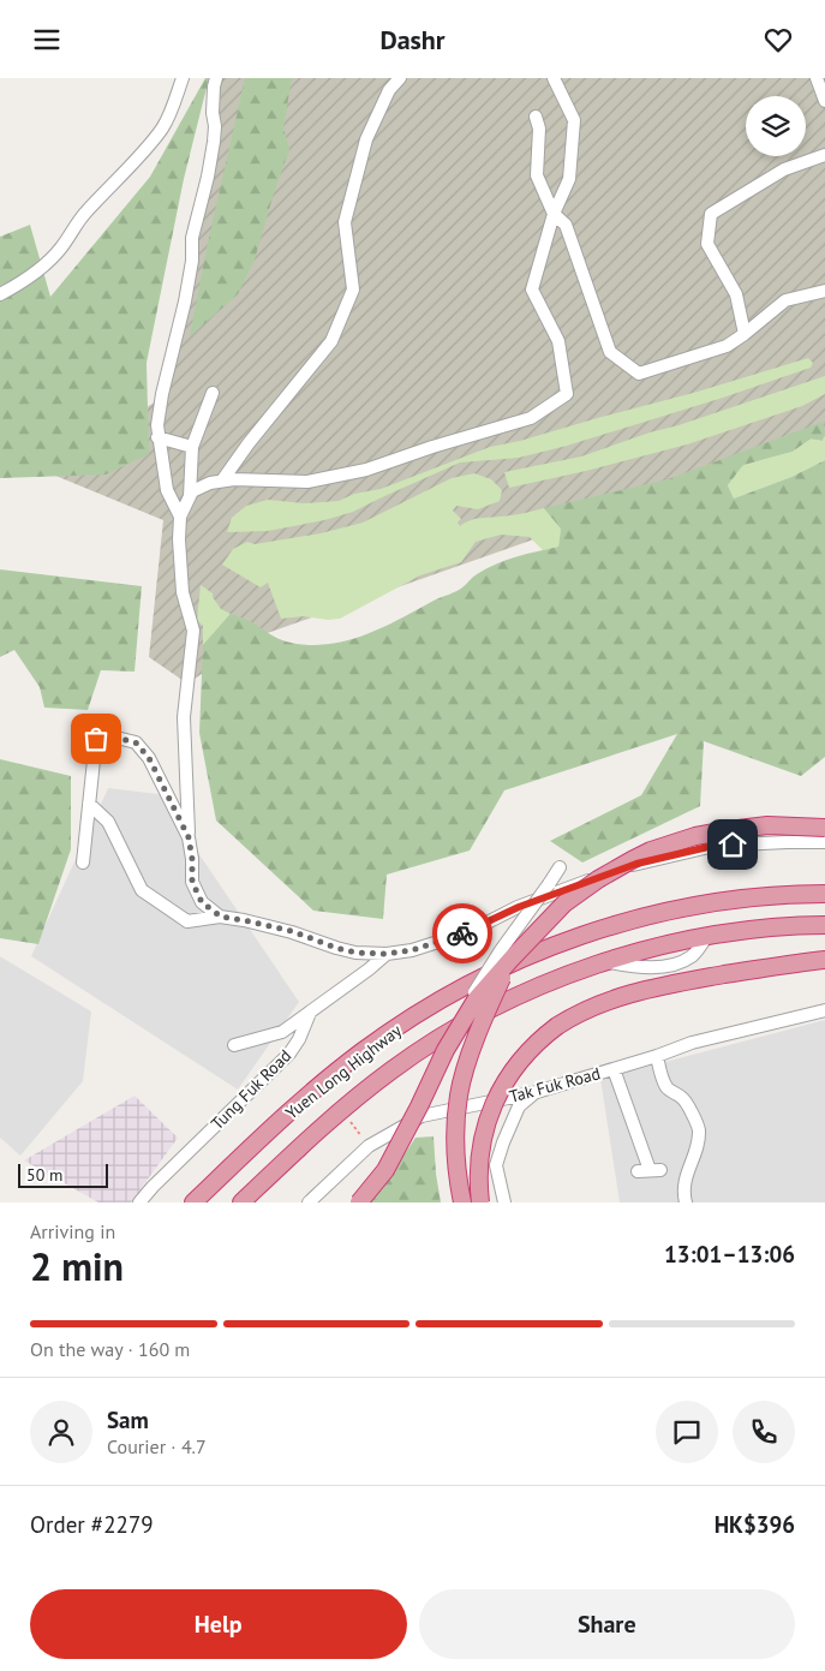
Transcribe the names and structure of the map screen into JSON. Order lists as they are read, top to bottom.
{
  "streets": {
    "highway": ["Yuen Long Highway"],
    "street": ["Tak Fuk Road", "Tung Fuk Road"]
  },
  "scale_bar": "50 m",
  "page": {
    "header": "Dashr",
    "scale": "50 m",
    "heading": ["2 min", "Arriving in", "13:01–13:06"],
    "panel": [
      "Sam",
      "Courier · 4.7",
      "Order #2279",
      "HK$396"
    ],
    "bar": "On the way · 160 m",
    "buttons": ["Help", "Share"]
  }
}
